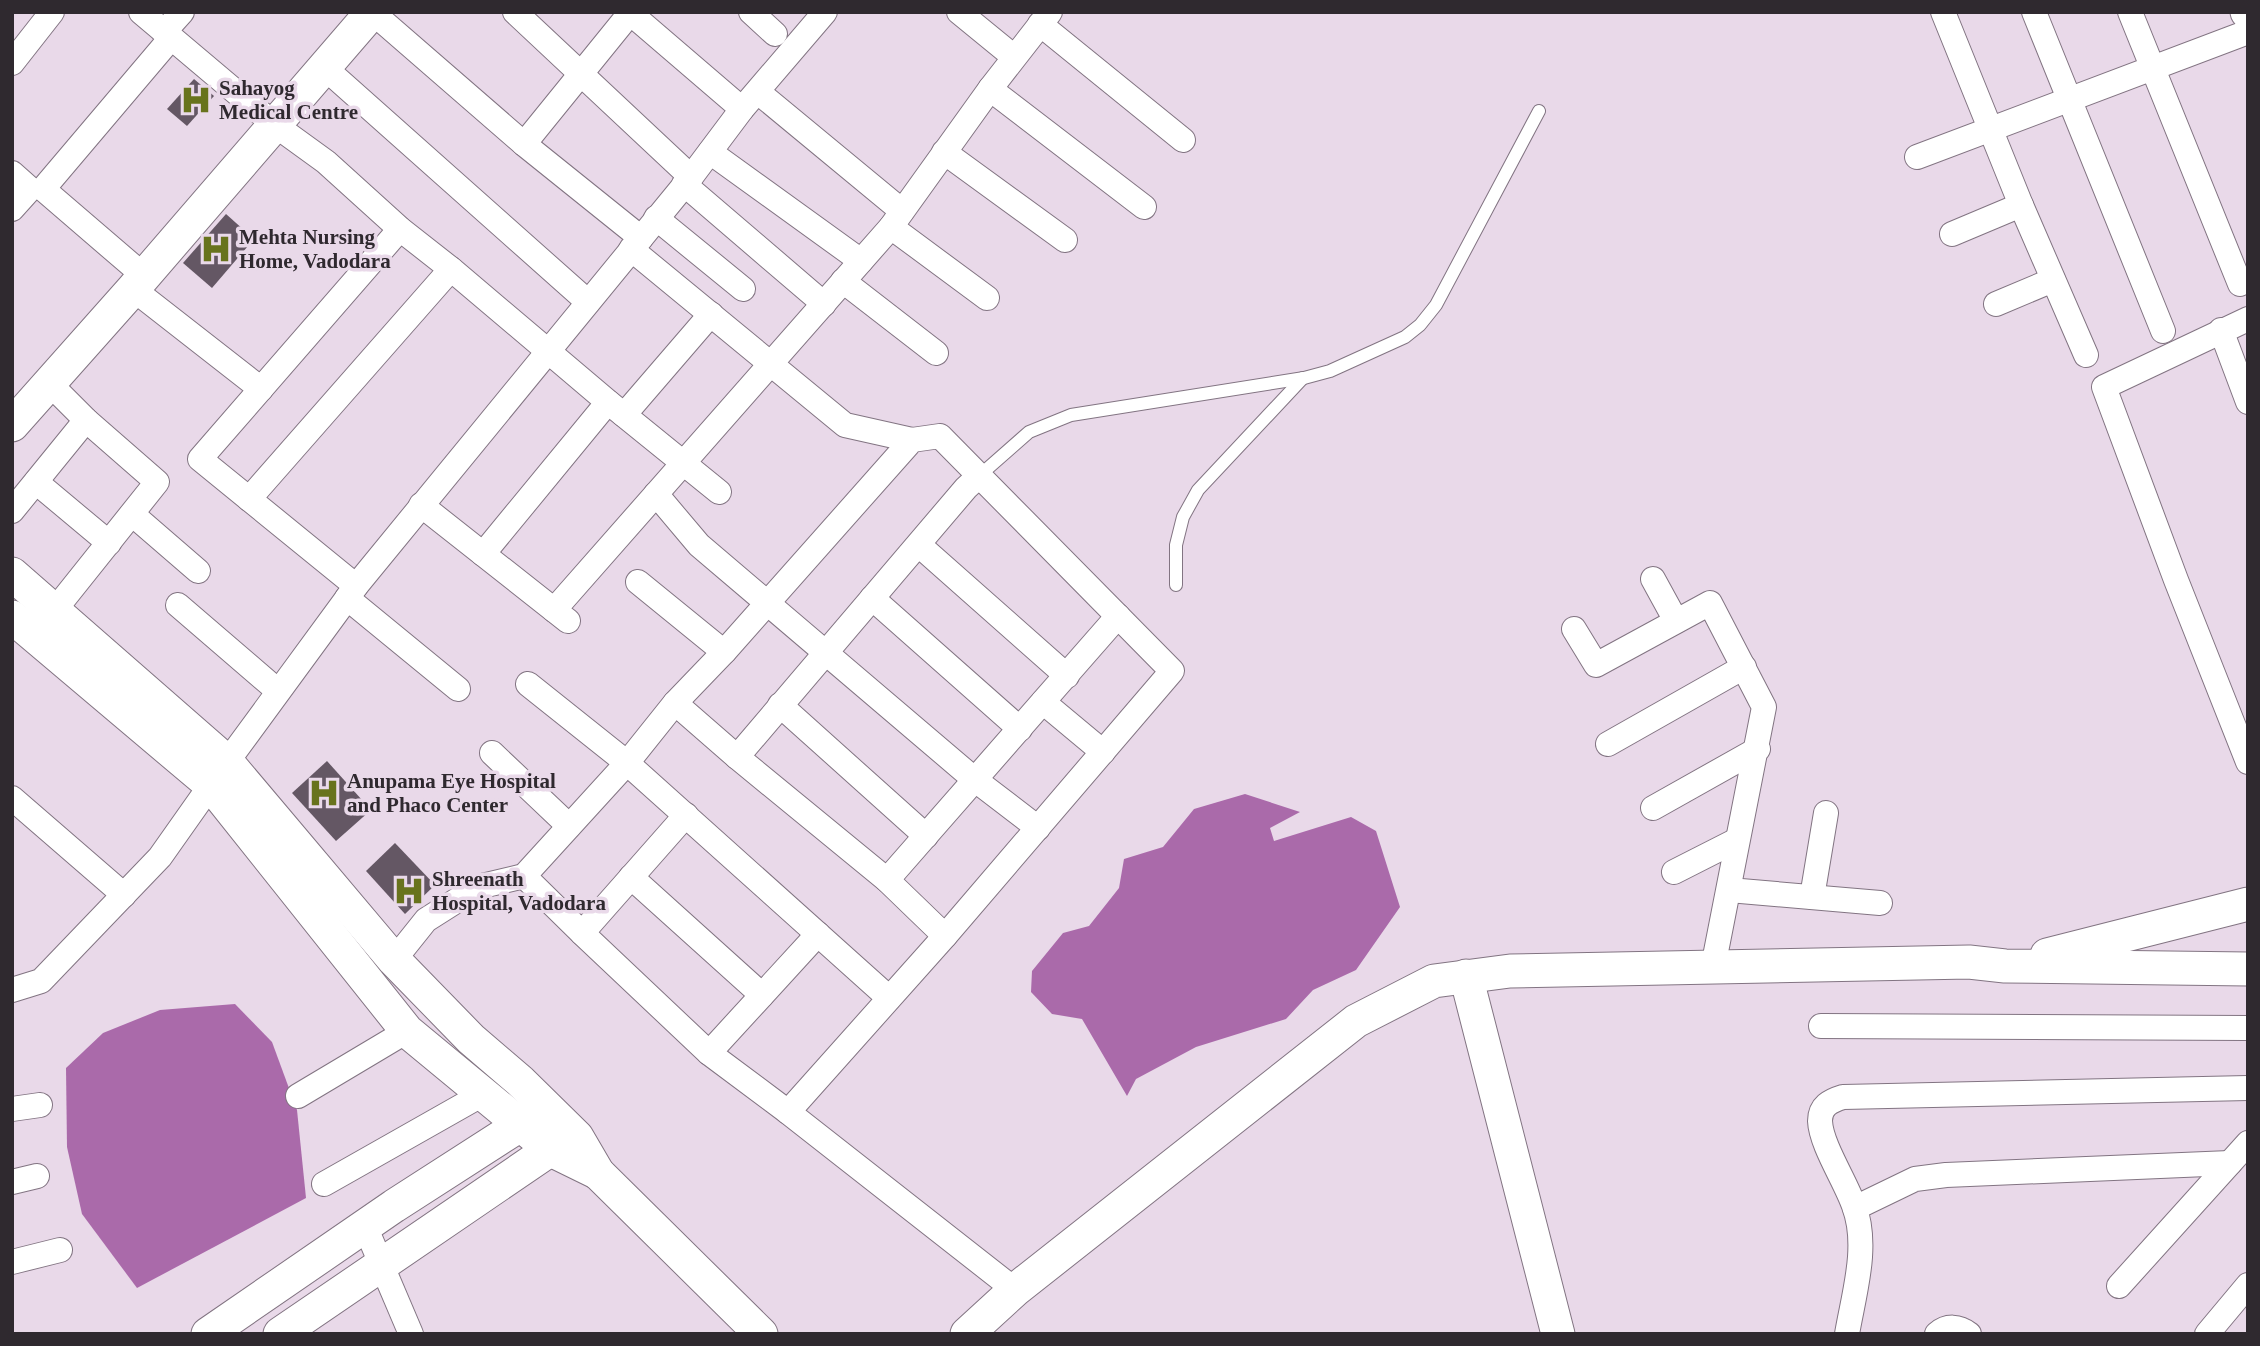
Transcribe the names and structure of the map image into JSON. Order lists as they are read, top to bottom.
{
  "places": {
    "hospital": [
      "Sahayog Medical Centre",
      "Mehta Nursing Home, Vadodara",
      "Anupama Eye Hospital and Phaco Center",
      "Shreenath Hospital, Vadodara"
    ]
  }
}
